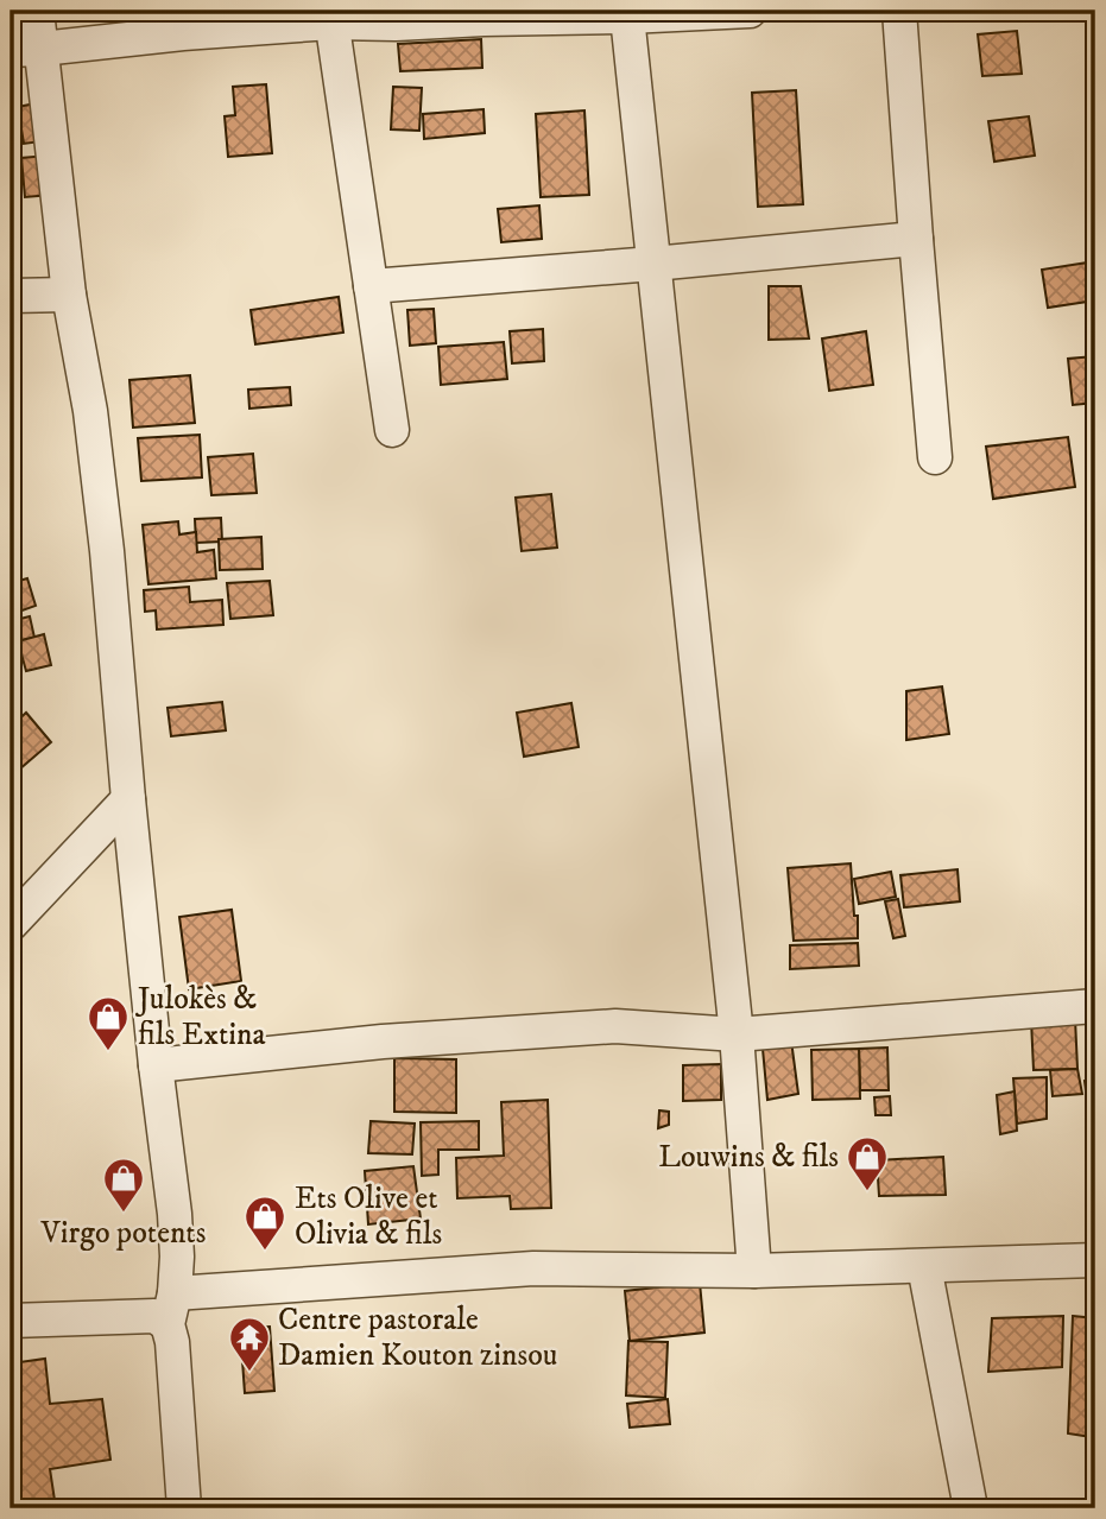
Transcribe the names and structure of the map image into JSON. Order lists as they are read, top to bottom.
{
  "places": {
    "shop": [
      "Julokès & fils Extina",
      "Louwins & fils",
      "Virgo potents",
      "Ets Olive et Olivia & fils"
    ],
    "temple": ["Centre pastorale Damien Kouton zinsou"]
  }
}
